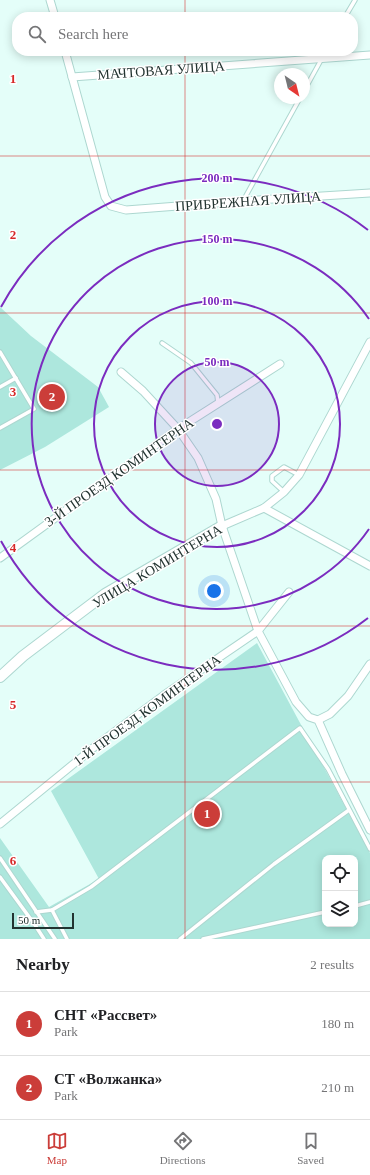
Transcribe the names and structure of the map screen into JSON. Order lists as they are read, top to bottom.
{
  "streets": {
    "street": [
      "МАЧТОВАЯ УЛИЦА",
      "ПРИБРЕЖНАЯ УЛИЦА",
      "3-Й ПРОЕЗД КОМИНТЕРНА",
      "УЛИЦА КОМИНТЕРНА",
      "1-Й ПРОЕЗД КОМИНТЕРНА"
    ]
  },
  "crossings": [
    ["МАЧТОВАЯ УЛИЦА", "ПРИБРЕЖНАЯ УЛИЦА"]
  ],
  "scale_bar": "50 m",
  "north": "bottom right",
  "page": {
    "search": "Search here",
    "pins": ["2", "1"],
    "scale": "50 m",
    "heading": ["Nearby", "2 results"],
    "list": [
      {
        "mark": "1",
        "name": "СНТ «Рассвет»",
        "note": "Park",
        "value": "180 m"
      },
      {
        "mark": "2",
        "name": "СТ «Волжанка»",
        "note": "Park",
        "value": "210 m"
      }
    ],
    "nav": ["Map", "Directions", "Saved"]
  },
  "grid": {
    "rows": [
      "1",
      "2",
      "3",
      "4",
      "5",
      "6"
    ]
  },
  "rings": [
    "200 m",
    "150 m",
    "100 m",
    "50 m"
  ]
}
